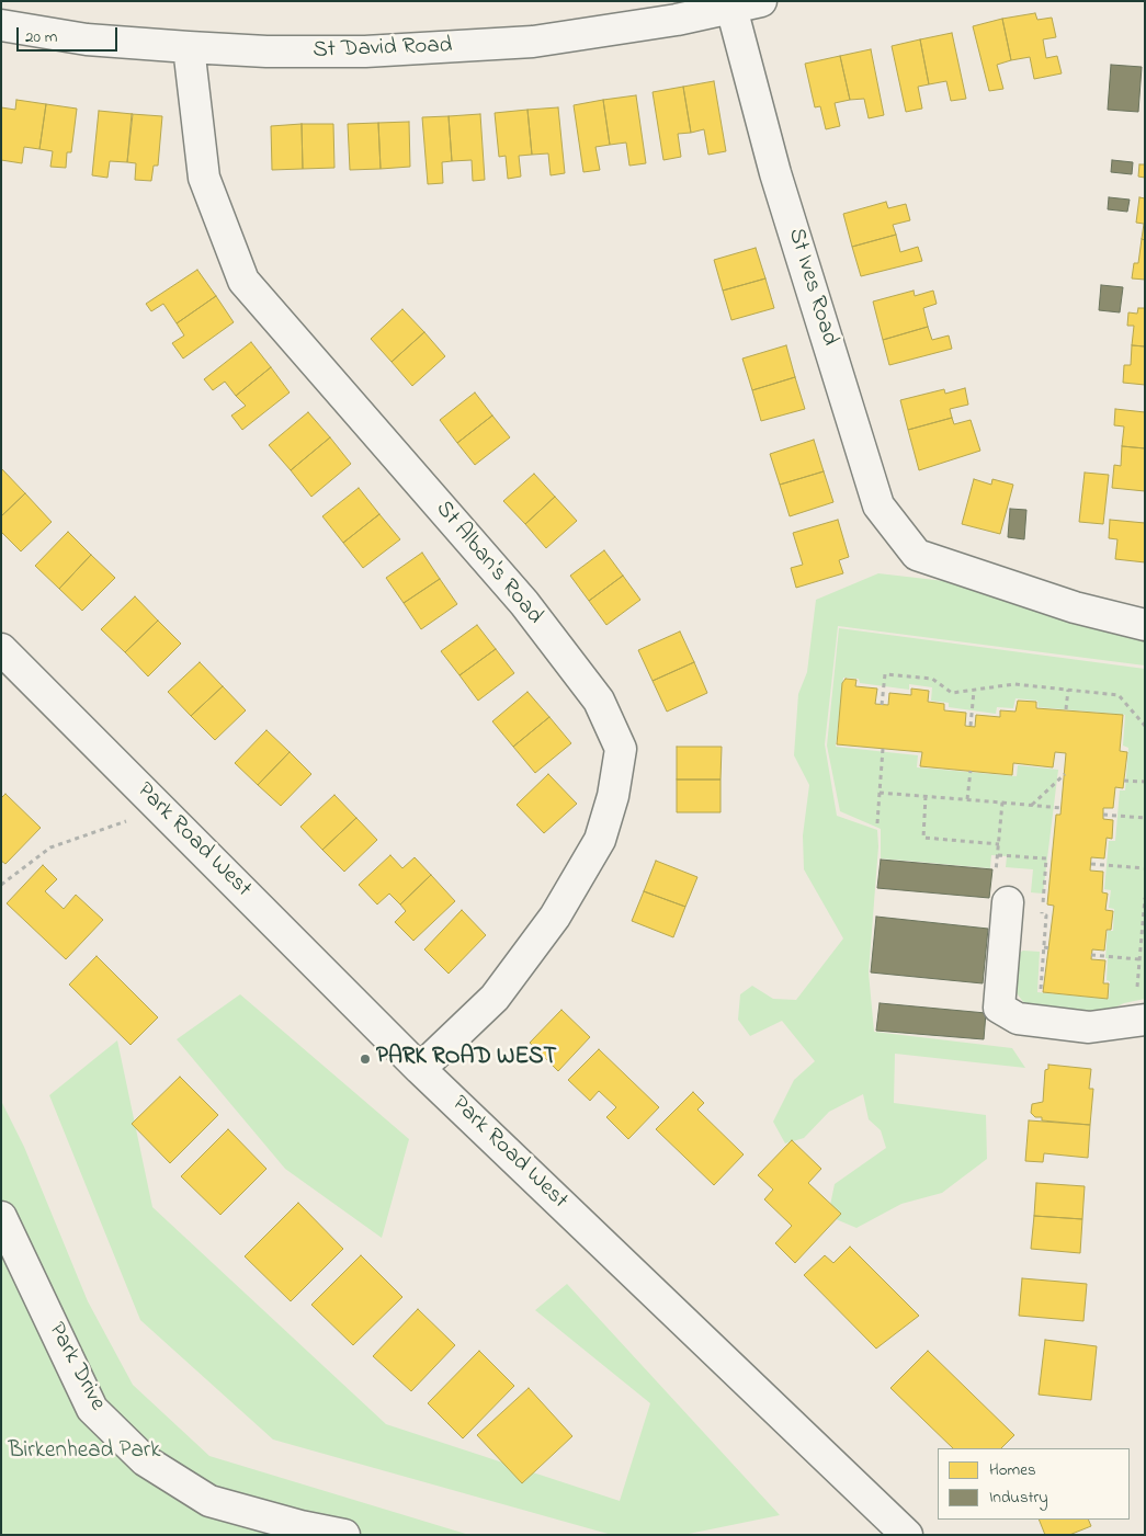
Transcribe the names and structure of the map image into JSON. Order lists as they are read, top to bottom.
{
  "streets": {
    "street": [
      "St David Road",
      "St Ives Road",
      "St Alban's Road",
      "Park Road West",
      "Park Drive"
    ]
  },
  "crossings": [
    ["St David Road", "St Ives Road"],
    ["St David Road", "St Alban's Road"],
    ["St Alban's Road", "Park Road West"]
  ],
  "parks": ["Birkenhead Park"],
  "places": ["PARK ROAD WEST"],
  "legend": ["Homes", "Industry"],
  "scale_bar": "20 m"
}
